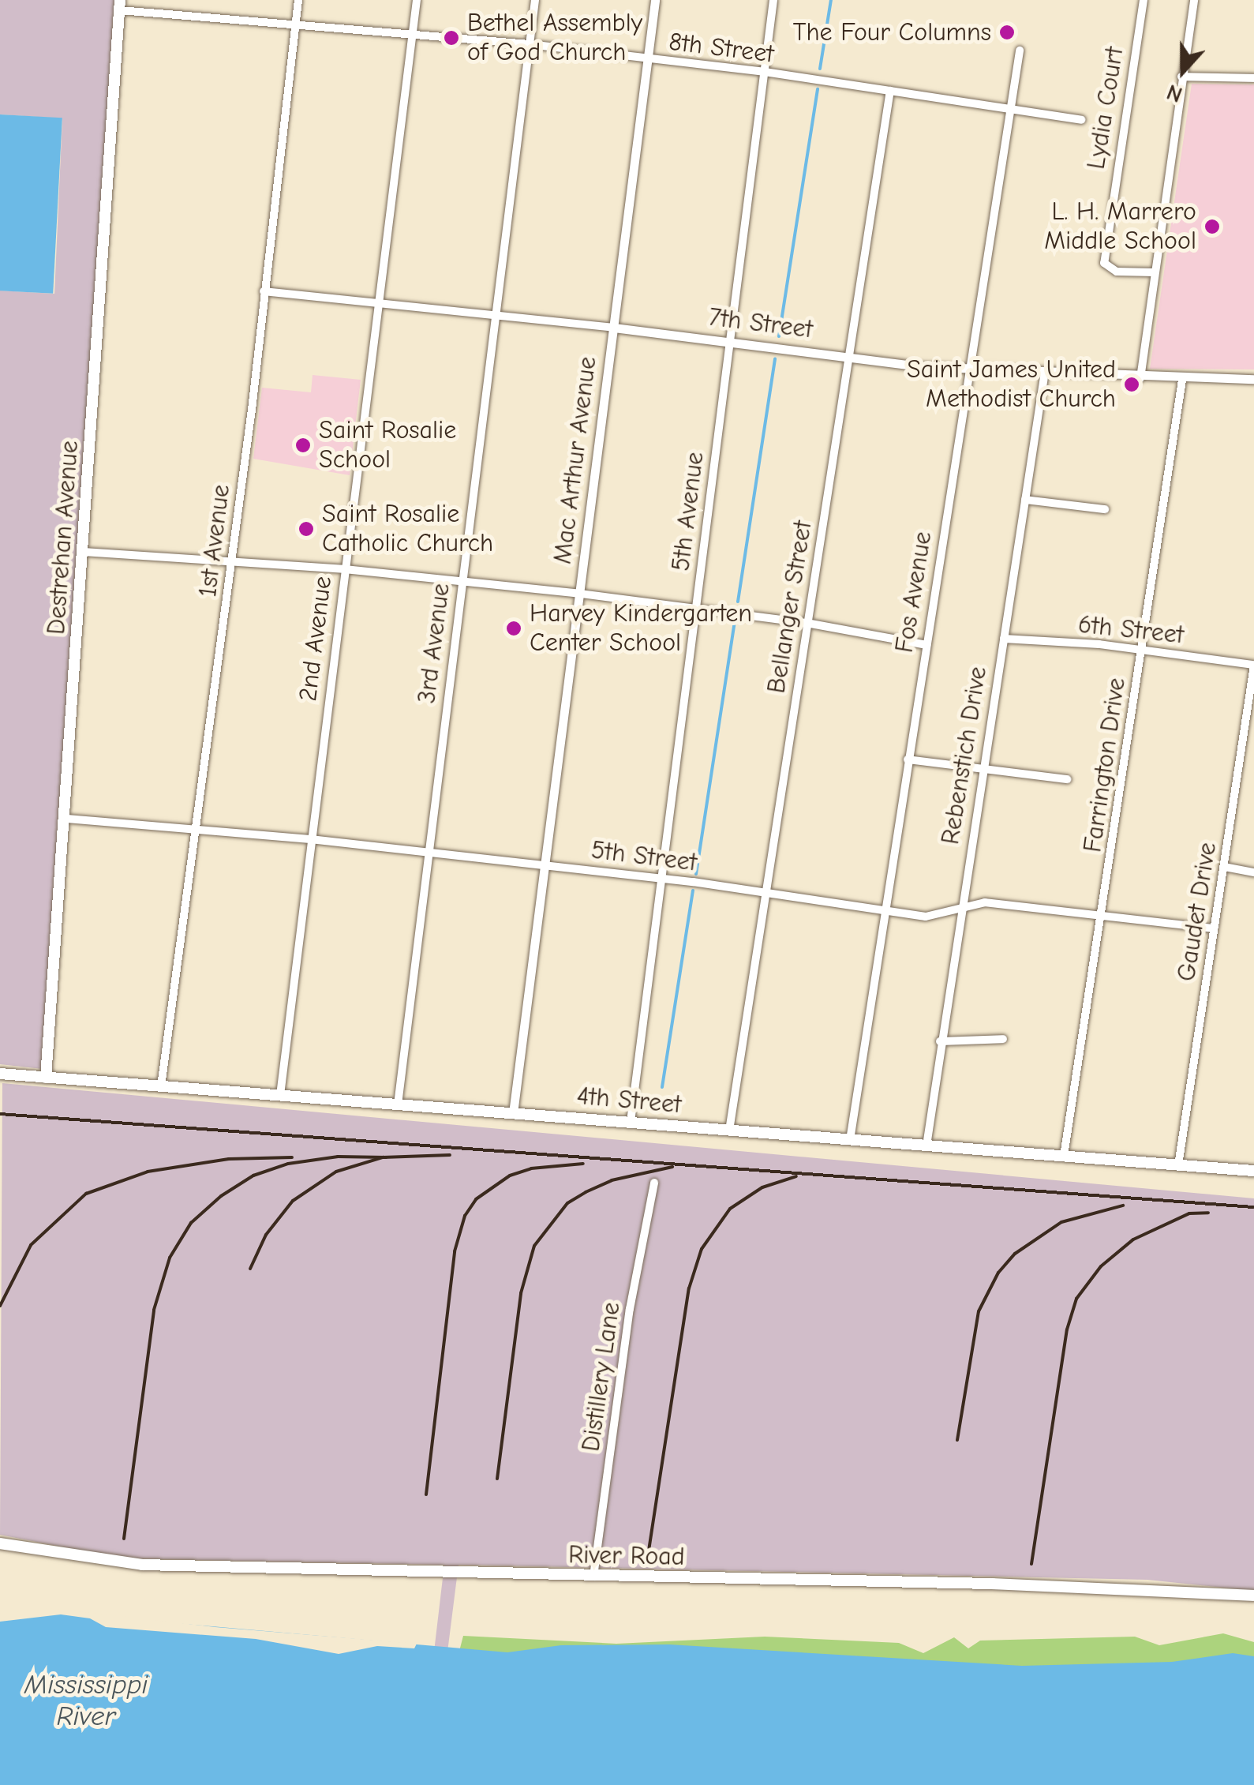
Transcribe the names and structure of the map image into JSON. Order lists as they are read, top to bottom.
{
  "streets": {
    "main road": ["Destrehan Avenue", "4th Street", "River Road"],
    "street": [
      "8th Street",
      "Lydia Court",
      "7th Street",
      "Mac Arthur Avenue",
      "5th Avenue",
      "1st Avenue",
      "Fos Avenue",
      "Bellanger Street",
      "6th Street",
      "2nd Avenue",
      "3rd Avenue",
      "Rebenstich Drive",
      "Farrington Drive",
      "5th Street",
      "Gaudet Drive",
      "Distillery Lane"
    ]
  },
  "crossings": [
    ["8th Street", "Mac Arthur Avenue"],
    ["8th Street", "5th Avenue"],
    ["8th Street", "Destrehan Avenue"],
    ["8th Street", "1st Avenue"],
    ["8th Street", "Fos Avenue"],
    ["8th Street", "Bellanger Street"],
    ["8th Street", "2nd Avenue"],
    ["8th Street", "3rd Avenue"],
    ["7th Street", "Mac Arthur Avenue"],
    ["7th Street", "5th Avenue"],
    ["7th Street", "1st Avenue"],
    ["7th Street", "Fos Avenue"],
    ["7th Street", "Bellanger Street"],
    ["7th Street", "2nd Avenue"],
    ["7th Street", "3rd Avenue"],
    ["7th Street", "Rebenstich Drive"],
    ["7th Street", "Farrington Drive"],
    ["Mac Arthur Avenue", "5th Street"],
    ["Mac Arthur Avenue", "4th Street"],
    ["5th Avenue", "5th Street"],
    ["5th Avenue", "4th Street"],
    ["Destrehan Avenue", "5th Street"],
    ["Destrehan Avenue", "4th Street"],
    ["1st Avenue", "5th Street"],
    ["1st Avenue", "4th Street"],
    ["Fos Avenue", "5th Street"],
    ["Fos Avenue", "4th Street"],
    ["Bellanger Street", "5th Street"],
    ["Bellanger Street", "4th Street"],
    ["6th Street", "Rebenstich Drive"],
    ["6th Street", "Farrington Drive"],
    ["6th Street", "Gaudet Drive"],
    ["2nd Avenue", "5th Street"],
    ["2nd Avenue", "4th Street"],
    ["3rd Avenue", "5th Street"],
    ["3rd Avenue", "4th Street"],
    ["Rebenstich Drive", "5th Street"],
    ["Rebenstich Drive", "4th Street"],
    ["Farrington Drive", "5th Street"],
    ["Farrington Drive", "4th Street"],
    ["5th Street", "Gaudet Drive"],
    ["Gaudet Drive", "4th Street"],
    ["Distillery Lane", "River Road"]
  ],
  "water": ["Mississippi River"],
  "places": [
    "The Four Columns",
    "Bethel Assembly of God Church",
    "L. H. Marrero Middle School",
    "Saint James United Methodist Church",
    "Saint Rosalie School",
    "Saint Rosalie Catholic Church",
    "Harvey Kindergarten Center School"
  ],
  "north": "bottom"
}
